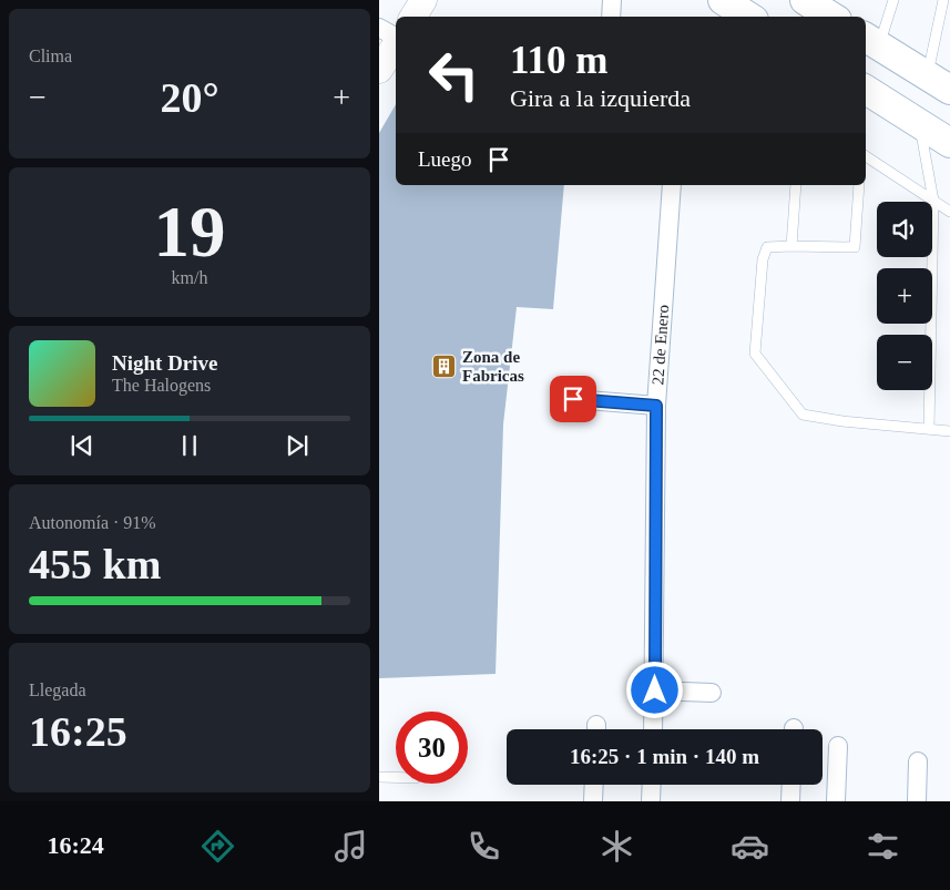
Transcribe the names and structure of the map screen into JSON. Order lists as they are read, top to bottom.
{
  "streets": {
    "street": ["22 de Enero"]
  },
  "places": {
    "building": ["Zona de Fabricas"]
  },
  "page": {
    "tile": [
      "Clima",
      ["19", "km/h"],
      ["Autonomía · 91%", "455 km"],
      ["Llegada", "16:25"]
    ],
    "turn": ["110 m", "Gira a la izquierda"],
    "heat": ["−", "20°", "+"],
    "then": "Luego",
    "map_buttons": ["+", "−"],
    "song": ["Night Drive", "The Halogens"],
    "limit": "30",
    "trip": "16:25 · 1 min · 140 m",
    "tabs": "16:24"
  }
}
